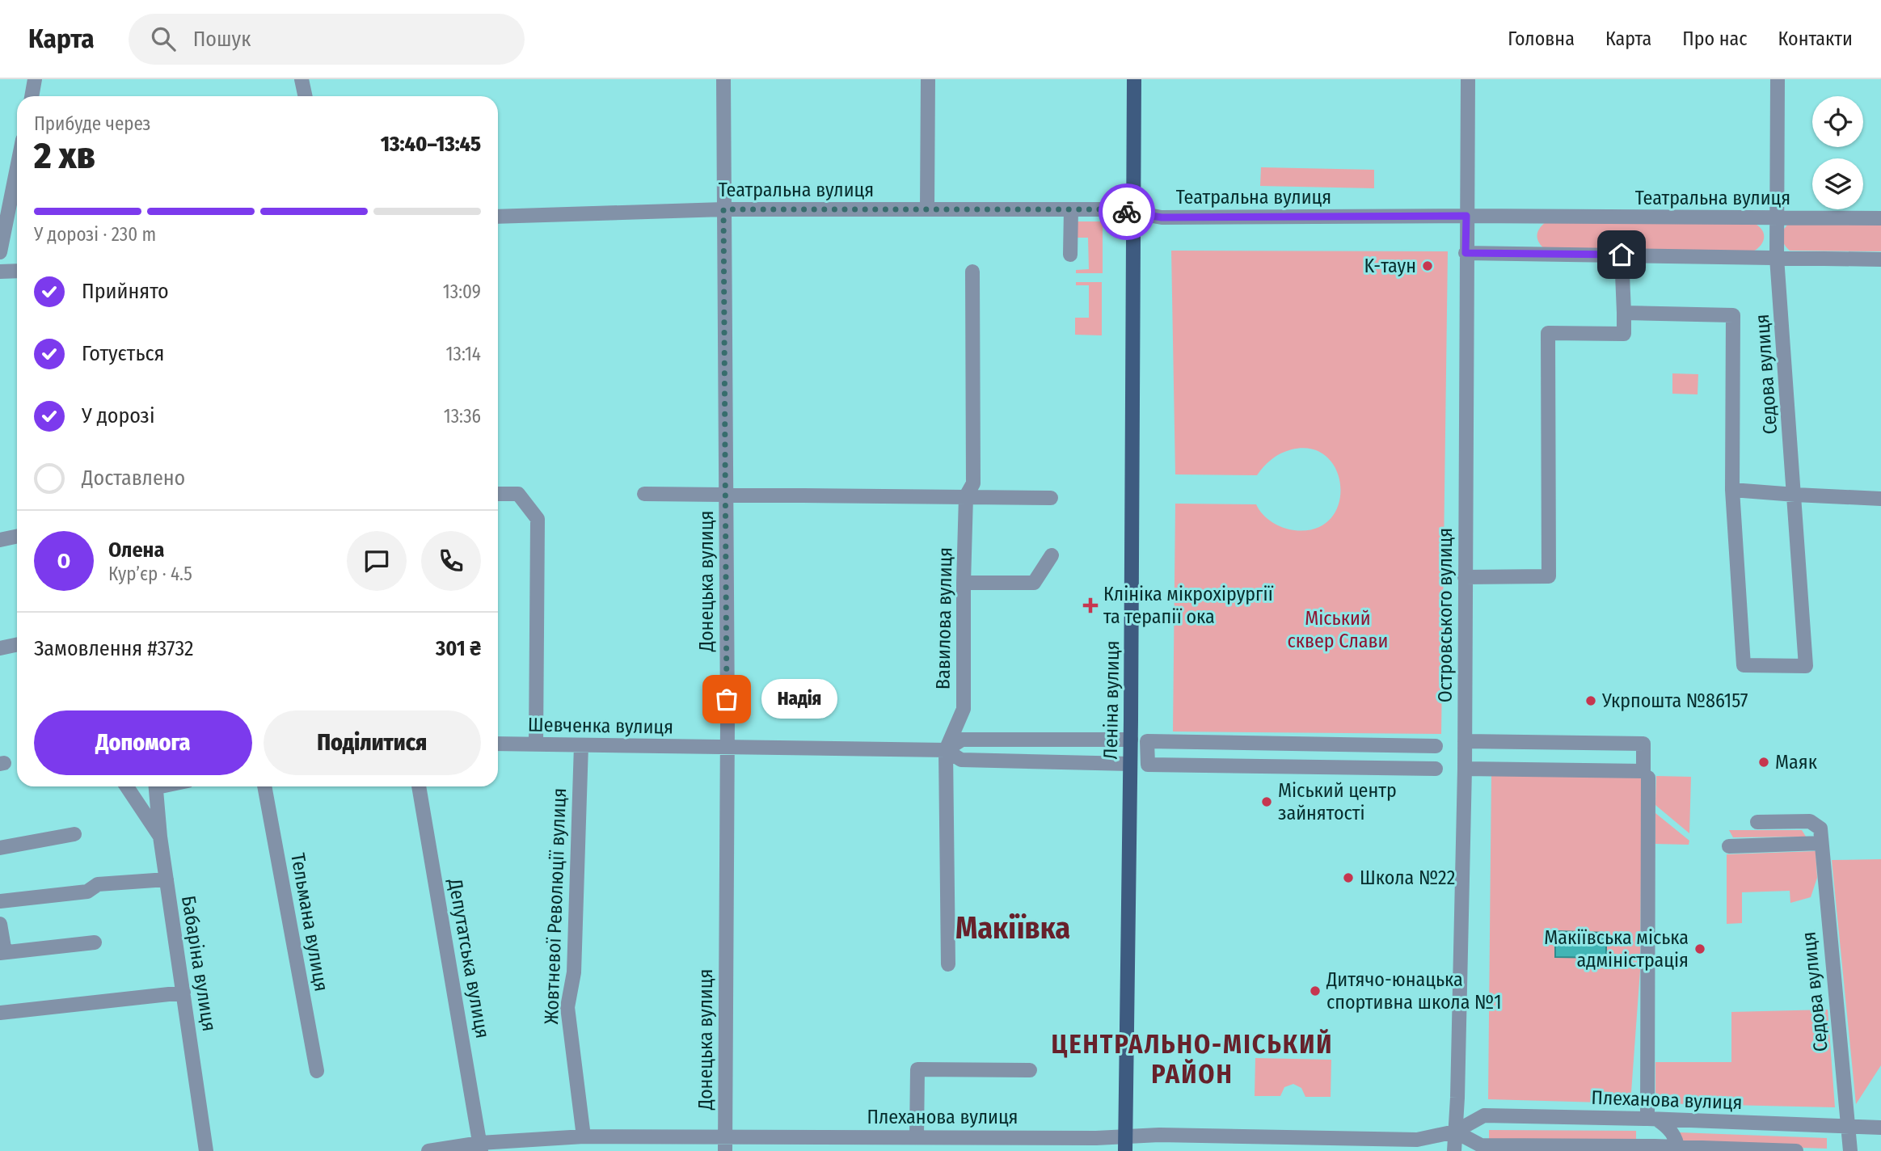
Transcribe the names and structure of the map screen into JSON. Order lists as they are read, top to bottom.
{
  "streets": {
    "main road": ["Леніна вулиця"],
    "street": [
      "Театральна вулиця",
      "Седова вулиця",
      "Донецька вулиця",
      "Островського вулиця",
      "Вавилова вулиця",
      "Шевченка вулиця",
      "Жовтневої Революції вулиця",
      "Тельмана вулиця",
      "Депутатська вулиця",
      "Бабаріна вулиця",
      "Плеханова вулиця"
    ]
  },
  "crossings": [
    ["Театральна вулиця", "Седова вулиця"],
    ["Театральна вулиця", "Донецька вулиця"],
    ["Театральна вулиця", "Островського вулиця"],
    ["Театральна вулиця", "Леніна вулиця"],
    ["Седова вулиця", "Плеханова вулиця"],
    ["Донецька вулиця", "Шевченка вулиця"],
    ["Донецька вулиця", "Плеханова вулиця"],
    ["Островського вулиця", "Плеханова вулиця"],
    ["Вавилова вулиця", "Шевченка вулиця"],
    ["Леніна вулиця", "Шевченка вулиця"],
    ["Леніна вулиця", "Плеханова вулиця"],
    ["Шевченка вулиця", "Жовтневої Революції вулиця"],
    ["Жовтневої Революції вулиця", "Плеханова вулиця"],
    ["Депутатська вулиця", "Плеханова вулиця"]
  ],
  "districts": ["Макіївка", "ЦЕНТРАЛЬНО-МІСЬКИЙ РАЙОН"],
  "parks": ["Міський сквер Слави"],
  "places": {
    "other": [
      "K-таун",
      "Надія",
      "Укрпошта №86157",
      "Маяк",
      "Міський центр зайнятості",
      "Школа №22",
      "Макіївська міська адміністрація",
      "Дитячо-юнацька спортивна школа №1"
    ],
    "health": ["Клініка мікрохірургії та терапії ока"]
  },
  "page": {
    "header": "Карта",
    "search": "Пошук",
    "nav": [
      "Головна",
      "Карта",
      "Про нас",
      "Контакти"
    ],
    "heading": ["2 хв", "Прибуде через", "13:40–13:45"],
    "panel": [
      "Олена",
      "Кур’єр · 4.5",
      "Замовлення #3732",
      "301 ₴"
    ],
    "bar": "У дорозі · 230 m",
    "list": [
      ["Прийнято", "13:09"],
      ["Готується", "13:14"],
      ["У дорозі", "13:36"],
      "Доставлено"
    ],
    "round": "О",
    "bubble": "Надія",
    "buttons": ["Допомога", "Поділитися"]
  }
}
